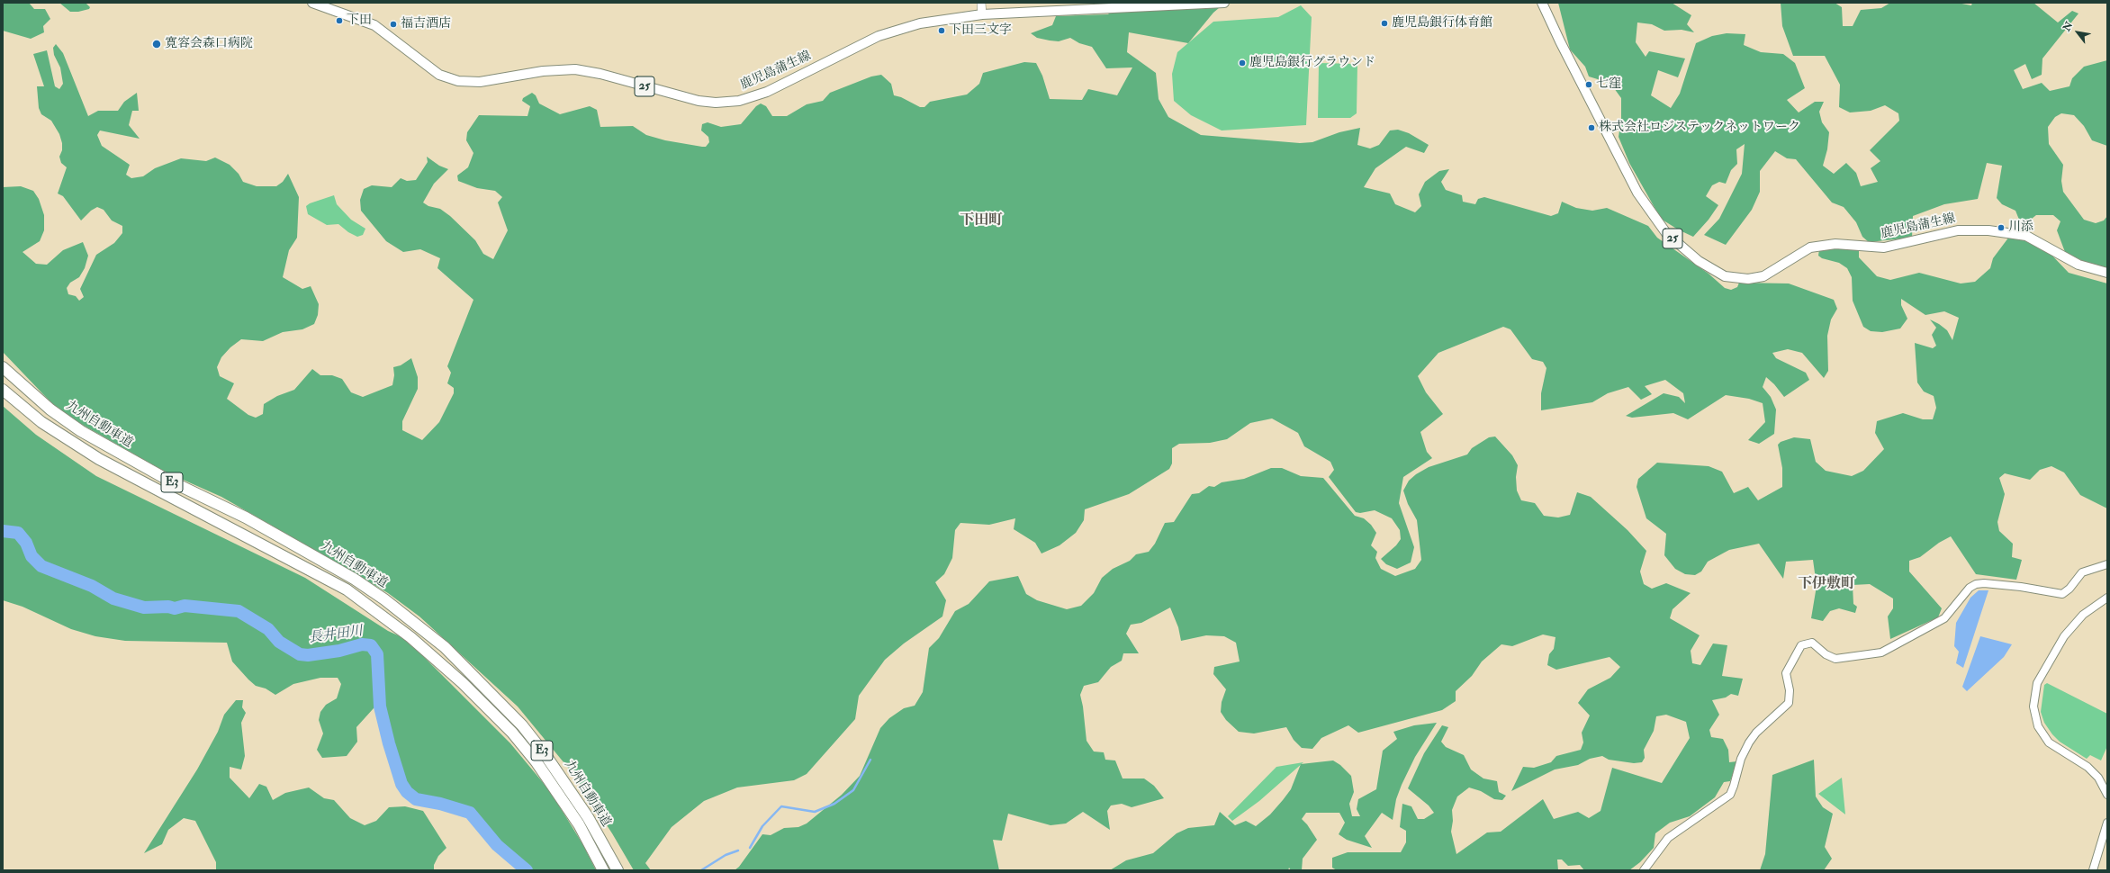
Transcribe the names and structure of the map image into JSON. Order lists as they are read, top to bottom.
{
  "streets": {
    "highway": ["九州自動車道", "E3"],
    "main road": ["鹿児島蒲生線", "25"]
  },
  "districts": ["下田町", "下伊敷町"],
  "water": ["長井田川"],
  "places": [
    "下田",
    "鹿児島銀行体育館",
    "福吉酒店",
    "下田三文字",
    "寛容会森口病院",
    "鹿児島銀行グラウンド",
    "七窪",
    "株式会社ロジステックネットワーク",
    "川添"
  ],
  "north": "top left"
}
